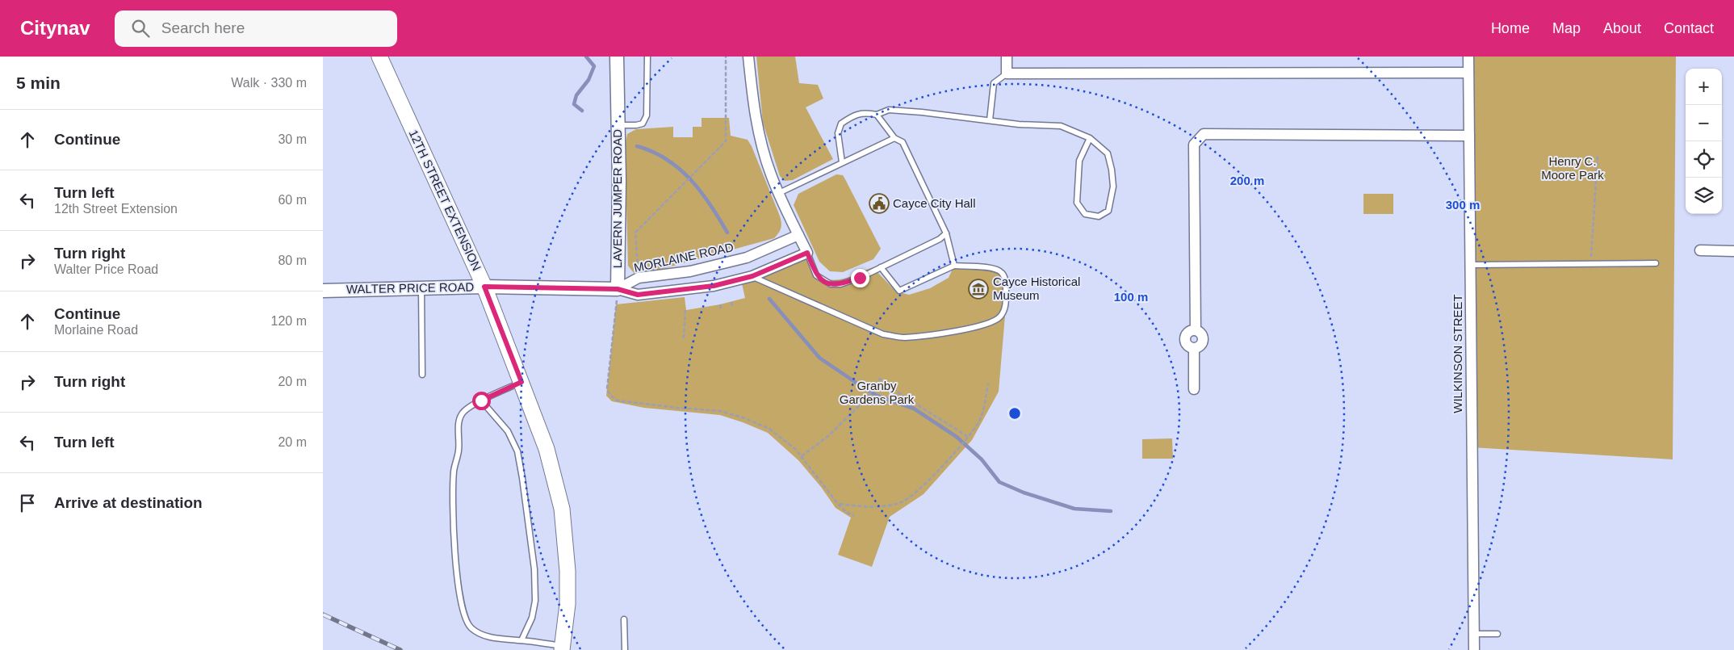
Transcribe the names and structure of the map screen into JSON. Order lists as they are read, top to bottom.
{
  "streets": {
    "main road": ["12TH STREET EXTENSION"],
    "street": [
      "LAVERN JUMPER ROAD",
      "MORLAINE ROAD",
      "WALTER PRICE ROAD",
      "WILKINSON STREET"
    ]
  },
  "crossings": [
    ["LAVERN JUMPER ROAD", "MORLAINE ROAD"],
    ["LAVERN JUMPER ROAD", "WALTER PRICE ROAD"],
    ["12TH STREET EXTENSION", "WALTER PRICE ROAD"],
    ["MORLAINE ROAD", "WALTER PRICE ROAD"]
  ],
  "parks": ["Henry C. Moore Park", "Granby Gardens Park"],
  "places": {
    "public building": ["Cayce City Hall"],
    "museum": ["Cayce Historical Museum"]
  },
  "page": {
    "header": "Citynav",
    "search": "Search here",
    "nav": [
      "Home",
      "Map",
      "About",
      "Contact"
    ],
    "heading": ["5 min", "Walk · 330 m"],
    "map_buttons": ["+", "−"],
    "list": [
      ["Continue", "30 m"],
      ["Turn left", "12th Street Extension", "60 m"],
      ["Turn right", "Walter Price Road", "80 m"],
      ["Continue", "Morlaine Road", "120 m"],
      ["Turn right", "20 m"],
      ["Turn left", "20 m"],
      "Arrive at destination"
    ]
  },
  "rings": ["200 m", "300 m", "100 m"]
}
